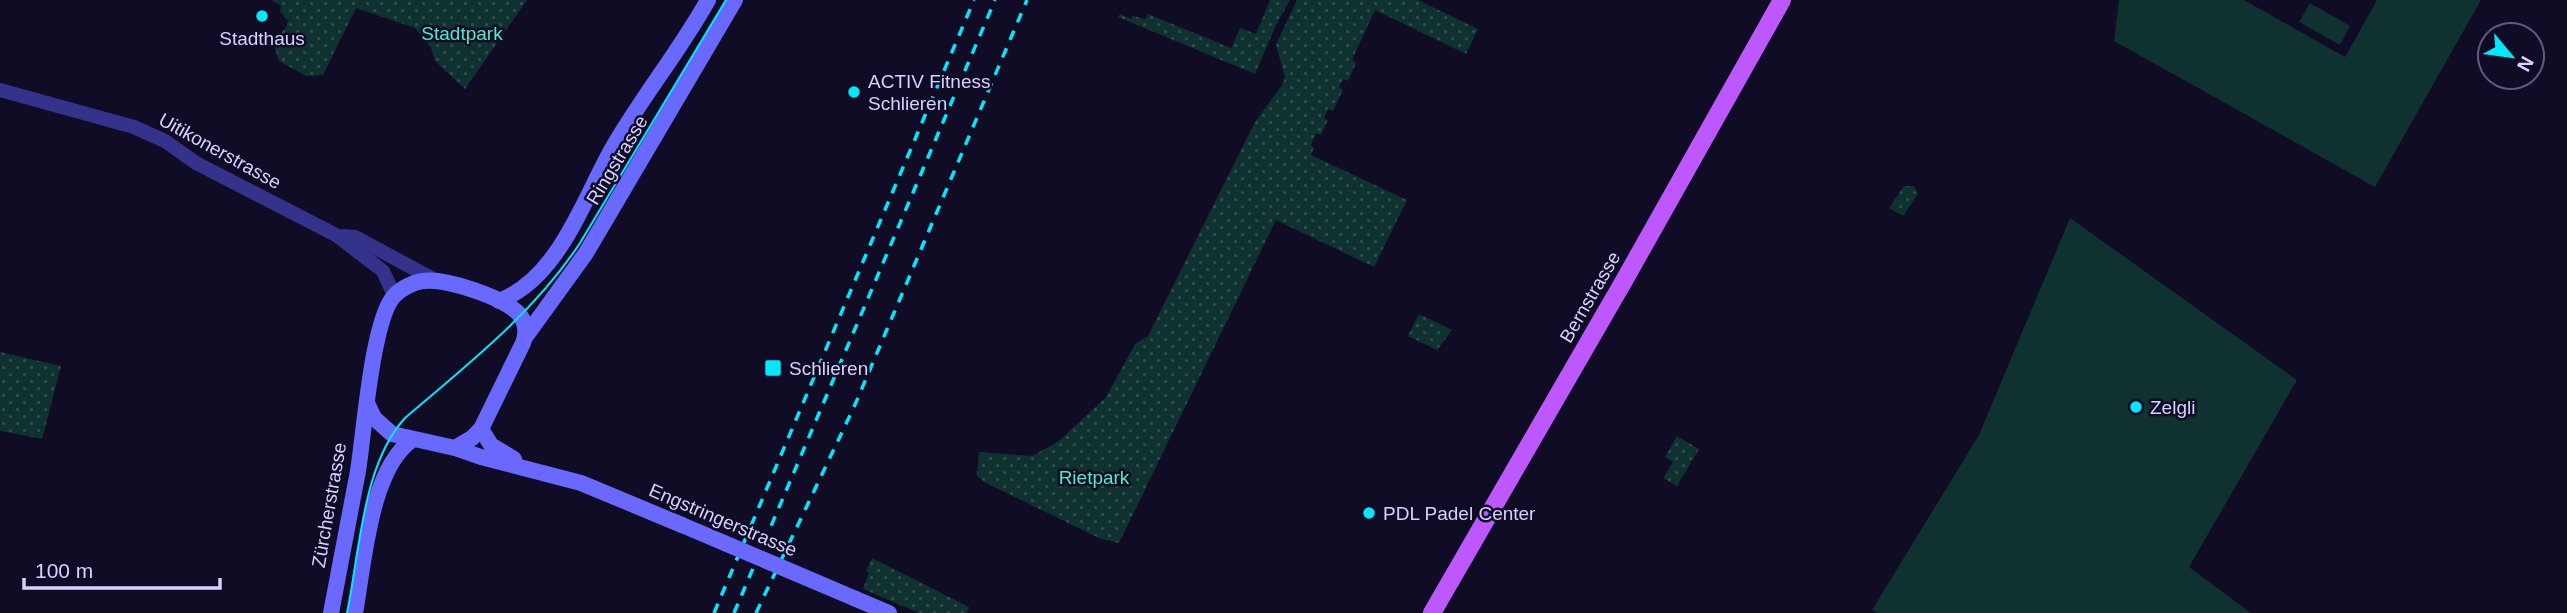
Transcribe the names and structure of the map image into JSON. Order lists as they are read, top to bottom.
{
  "streets": {
    "main road": [
      "Ringstrasse",
      "Bernstrasse",
      "Zürcherstrasse",
      "Engstringerstrasse"
    ],
    "street": ["Uitikonerstrasse"]
  },
  "crossings": [
    ["Uitikonerstrasse", "Ringstrasse"],
    ["Uitikonerstrasse", "Zürcherstrasse"],
    ["Uitikonerstrasse", "Engstringerstrasse"],
    ["Ringstrasse", "Zürcherstrasse"],
    ["Ringstrasse", "Engstringerstrasse"],
    ["Zürcherstrasse", "Engstringerstrasse"]
  ],
  "parks": ["Stadtpark", "Rietpark"],
  "places": {
    "other": [
      "Stadthaus",
      "ACTIV Fitness Schlieren",
      "Zelgli",
      "PDL Padel Center"
    ],
    "transit": ["Schlieren"]
  },
  "scale_bar": "100 m",
  "north": "bottom right"
}
